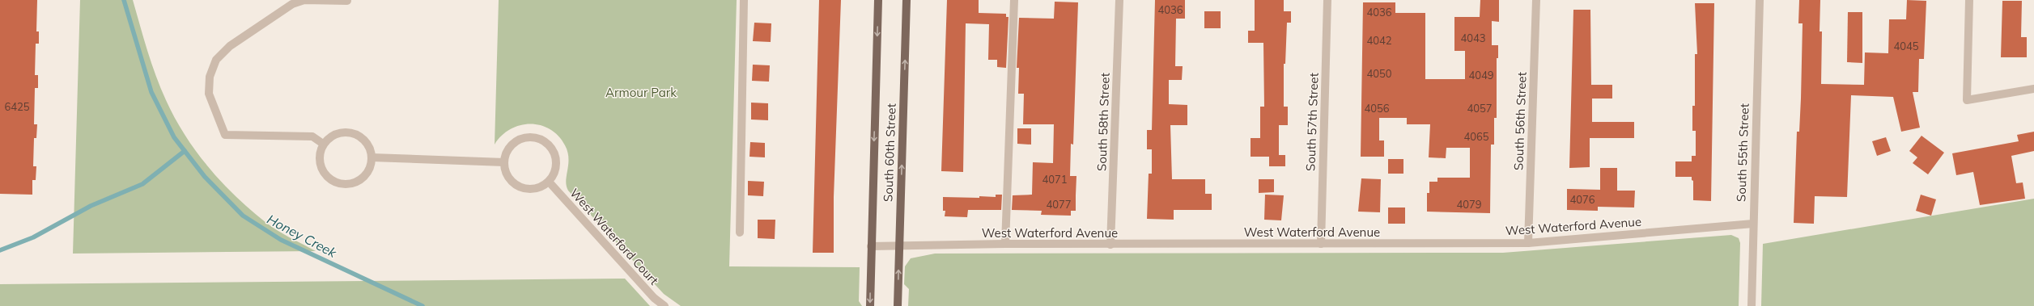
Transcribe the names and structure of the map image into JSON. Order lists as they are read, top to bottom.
{
  "streets": {
    "main road": ["South 60th Street"],
    "street": [
      "South 56th Street",
      "South 58th Street",
      "South 57th Street",
      "South 55th Street",
      "West Waterford Avenue",
      "West Waterford Court"
    ]
  },
  "crossings": [
    ["South 56th Street", "West Waterford Avenue"],
    ["South 58th Street", "West Waterford Avenue"],
    ["South 57th Street", "West Waterford Avenue"],
    ["South 60th Street", "West Waterford Avenue"],
    ["South 55th Street", "West Waterford Avenue"]
  ],
  "water": ["Honey Creek"],
  "parks": ["Armour Park"],
  "house_numbers": [
    "4036",
    "4036",
    "4043",
    "4042",
    "4045",
    "4050",
    "4049",
    "6425",
    "4056",
    "4057",
    "4065",
    "4071",
    "4076",
    "4077",
    "4079"
  ]
}
